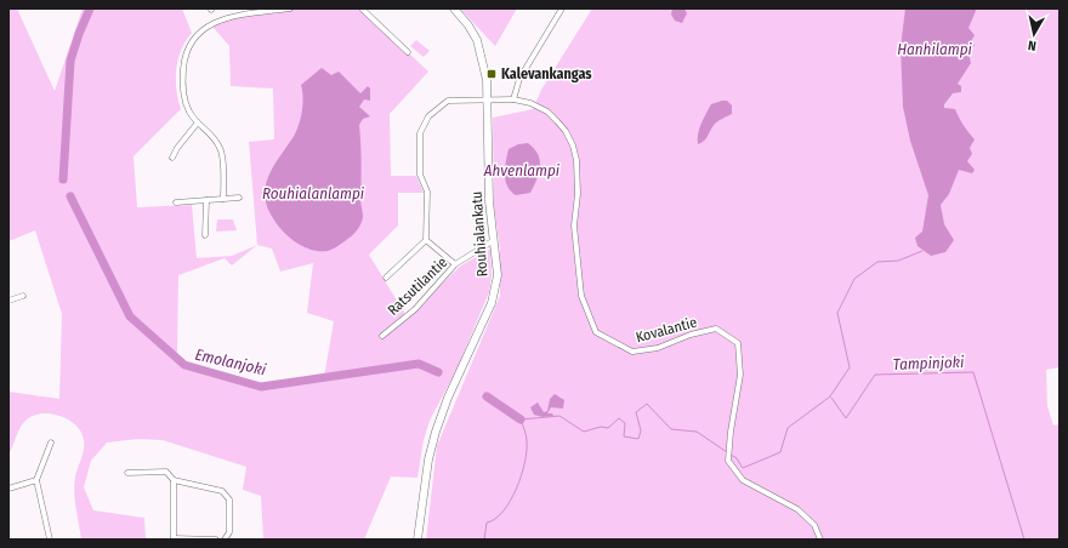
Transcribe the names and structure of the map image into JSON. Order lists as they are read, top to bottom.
{
  "streets": {
    "street": ["Rouhialankatu", "Ratsutilantie", "Kovalantie"]
  },
  "crossings": [
    ["Rouhialankatu", "Ratsutilantie"],
    ["Rouhialankatu", "Kovalantie"]
  ],
  "water": [
    "Hanhilampi",
    "Ahvenlampi",
    "Rouhialanlampi",
    "Emolanjoki",
    "Tampinjoki"
  ],
  "places": {
    "transit": ["Kalevankangas"]
  },
  "north": "bottom"
}
